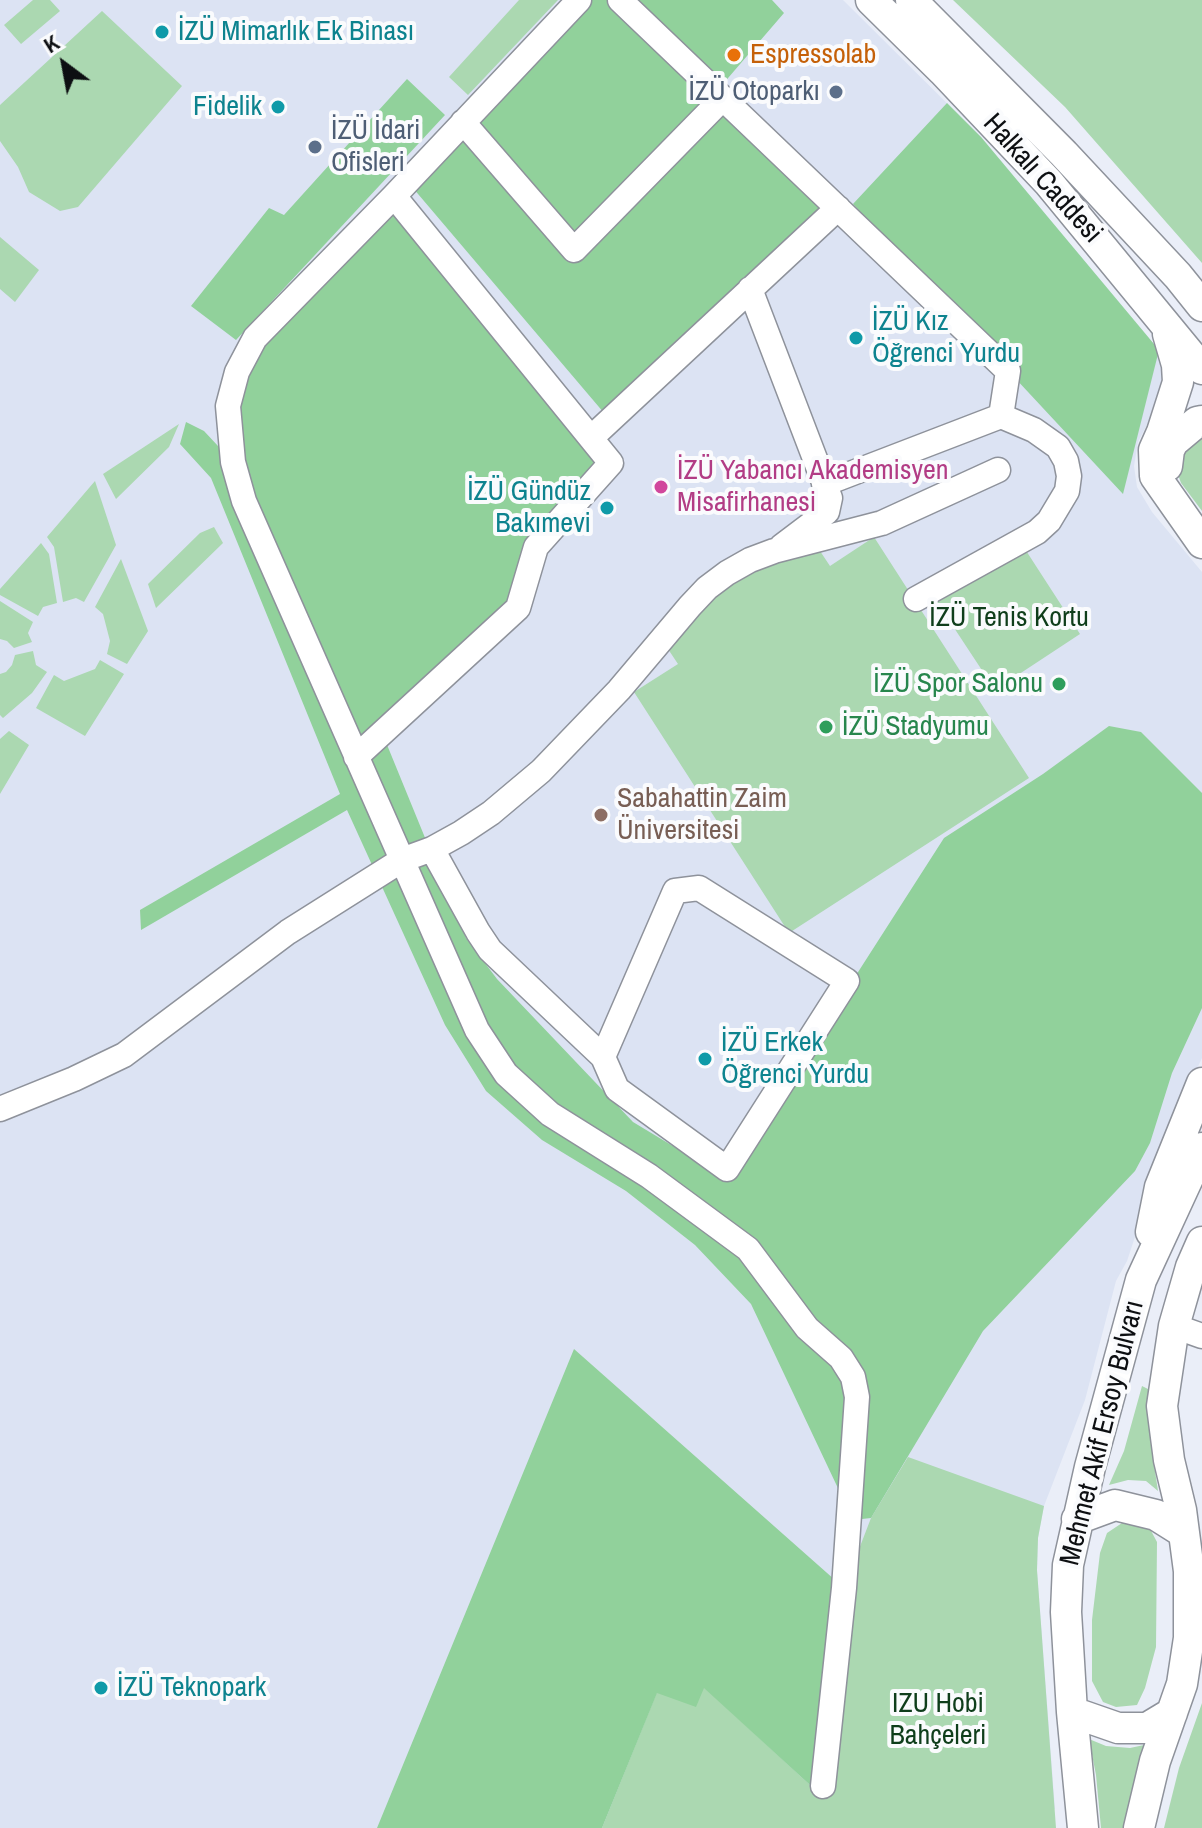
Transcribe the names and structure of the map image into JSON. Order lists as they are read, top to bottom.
{
  "streets": {
    "main road": ["Halkalı Caddesi", "Mehmet Akif Ersoy Bulvarı"]
  },
  "parks": ["İZÜ Tenis Kortu", "IZU Hobi Bahçeleri"],
  "places": [
    "İZÜ Mimarlık Ek Binası",
    "Espressolab",
    "İZÜ Otoparkı",
    "Fidelik",
    "İZÜ İdari Ofisleri",
    "İZÜ Kız Öğrenci Yurdu",
    "İZÜ Yabancı Akademisyen Misafirhanesi",
    "İZÜ Gündüz Bakımevi",
    "İZÜ Spor Salonu",
    "İZÜ Stadyumu",
    "Sabahattin Zaim Üniversitesi",
    "İZÜ Erkek Öğrenci Yurdu",
    "İZÜ Teknopark"
  ],
  "north": "top left"
}
